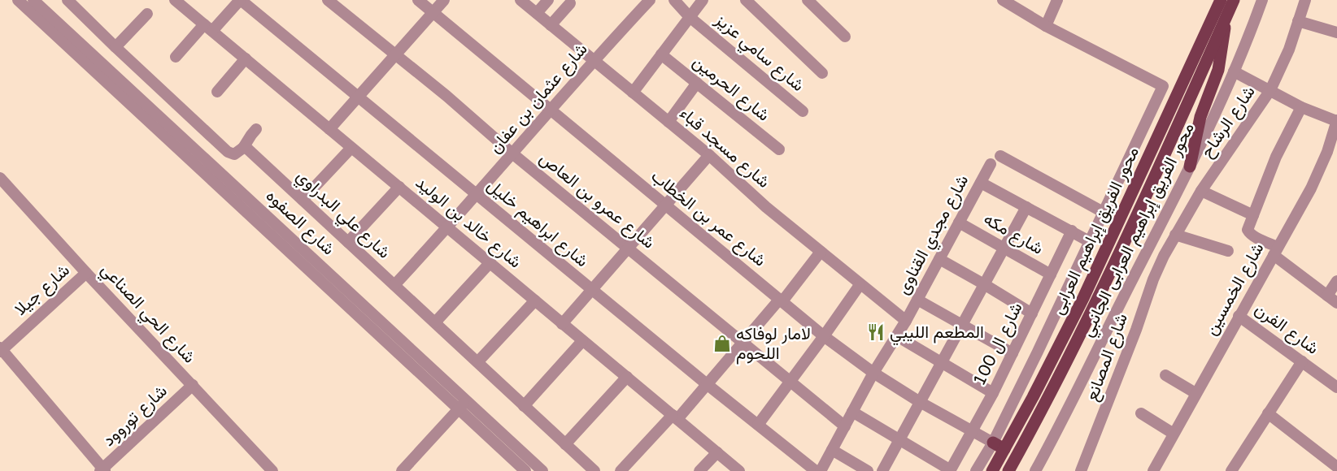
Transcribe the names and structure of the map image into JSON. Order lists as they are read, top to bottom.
{
  "streets": {
    "main road": ["محور الفريق إبراهيم العرابى"],
    "street": [
      "شارع سامي عزيز",
      "شارع الحرمين",
      "شارع عثمان بن عفان",
      "شارع الرشاح",
      "شارع مسجد قباء",
      "شارع عمرو بن العاص",
      "شارع علي البدراوي",
      "شارع عمر بن الخطاب",
      "شارع الصفوه",
      "شارع خالد بن الوليد",
      "شارع ابراهيم خليل",
      "محور الفريق إبراهيم العرابى الجانبي",
      "شارع مكه",
      "شارع مجدي القناوى",
      "شارع الخمسين",
      "شارع جيلا",
      "شارع الحي الصناعي",
      "شارع الفرن",
      "شارع ال 100",
      "شارع المصانع",
      "شارع توروود"
    ]
  },
  "crossings": [
    ["شارع عثمان بن عفان", "شارع مسجد قباء"],
    ["شارع عثمان بن عفان", "شارع عمرو بن العاص"],
    ["شارع عثمان بن عفان", "شارع علي البدراوي"],
    ["شارع عثمان بن عفان", "شارع عمر بن الخطاب"],
    ["شارع عثمان بن عفان", "شارع خالد بن الوليد"],
    ["شارع عثمان بن عفان", "شارع ابراهيم خليل"],
    ["شارع الرشاح", "شارع المصانع"],
    ["شارع مسجد قباء", "شارع مجدي القناوى"],
    ["شارع عمرو بن العاص", "شارع مجدي القناوى"],
    ["شارع عمر بن الخطاب", "شارع مجدي القناوى"],
    ["شارع عمر بن الخطاب", "شارع ال 100"],
    ["شارع مكه", "شارع مجدي القناوى"],
    ["شارع مكه", "شارع ال 100"],
    ["شارع الخمسين", "شارع الفرن"],
    ["شارع جيلا", "شارع الحي الصناعي"],
    ["شارع الحي الصناعي", "شارع توروود"]
  ],
  "places": {
    "restaurant": ["المطعم الليبي"],
    "shop": ["لامار لوفاكه اللحوم"]
  }
}
